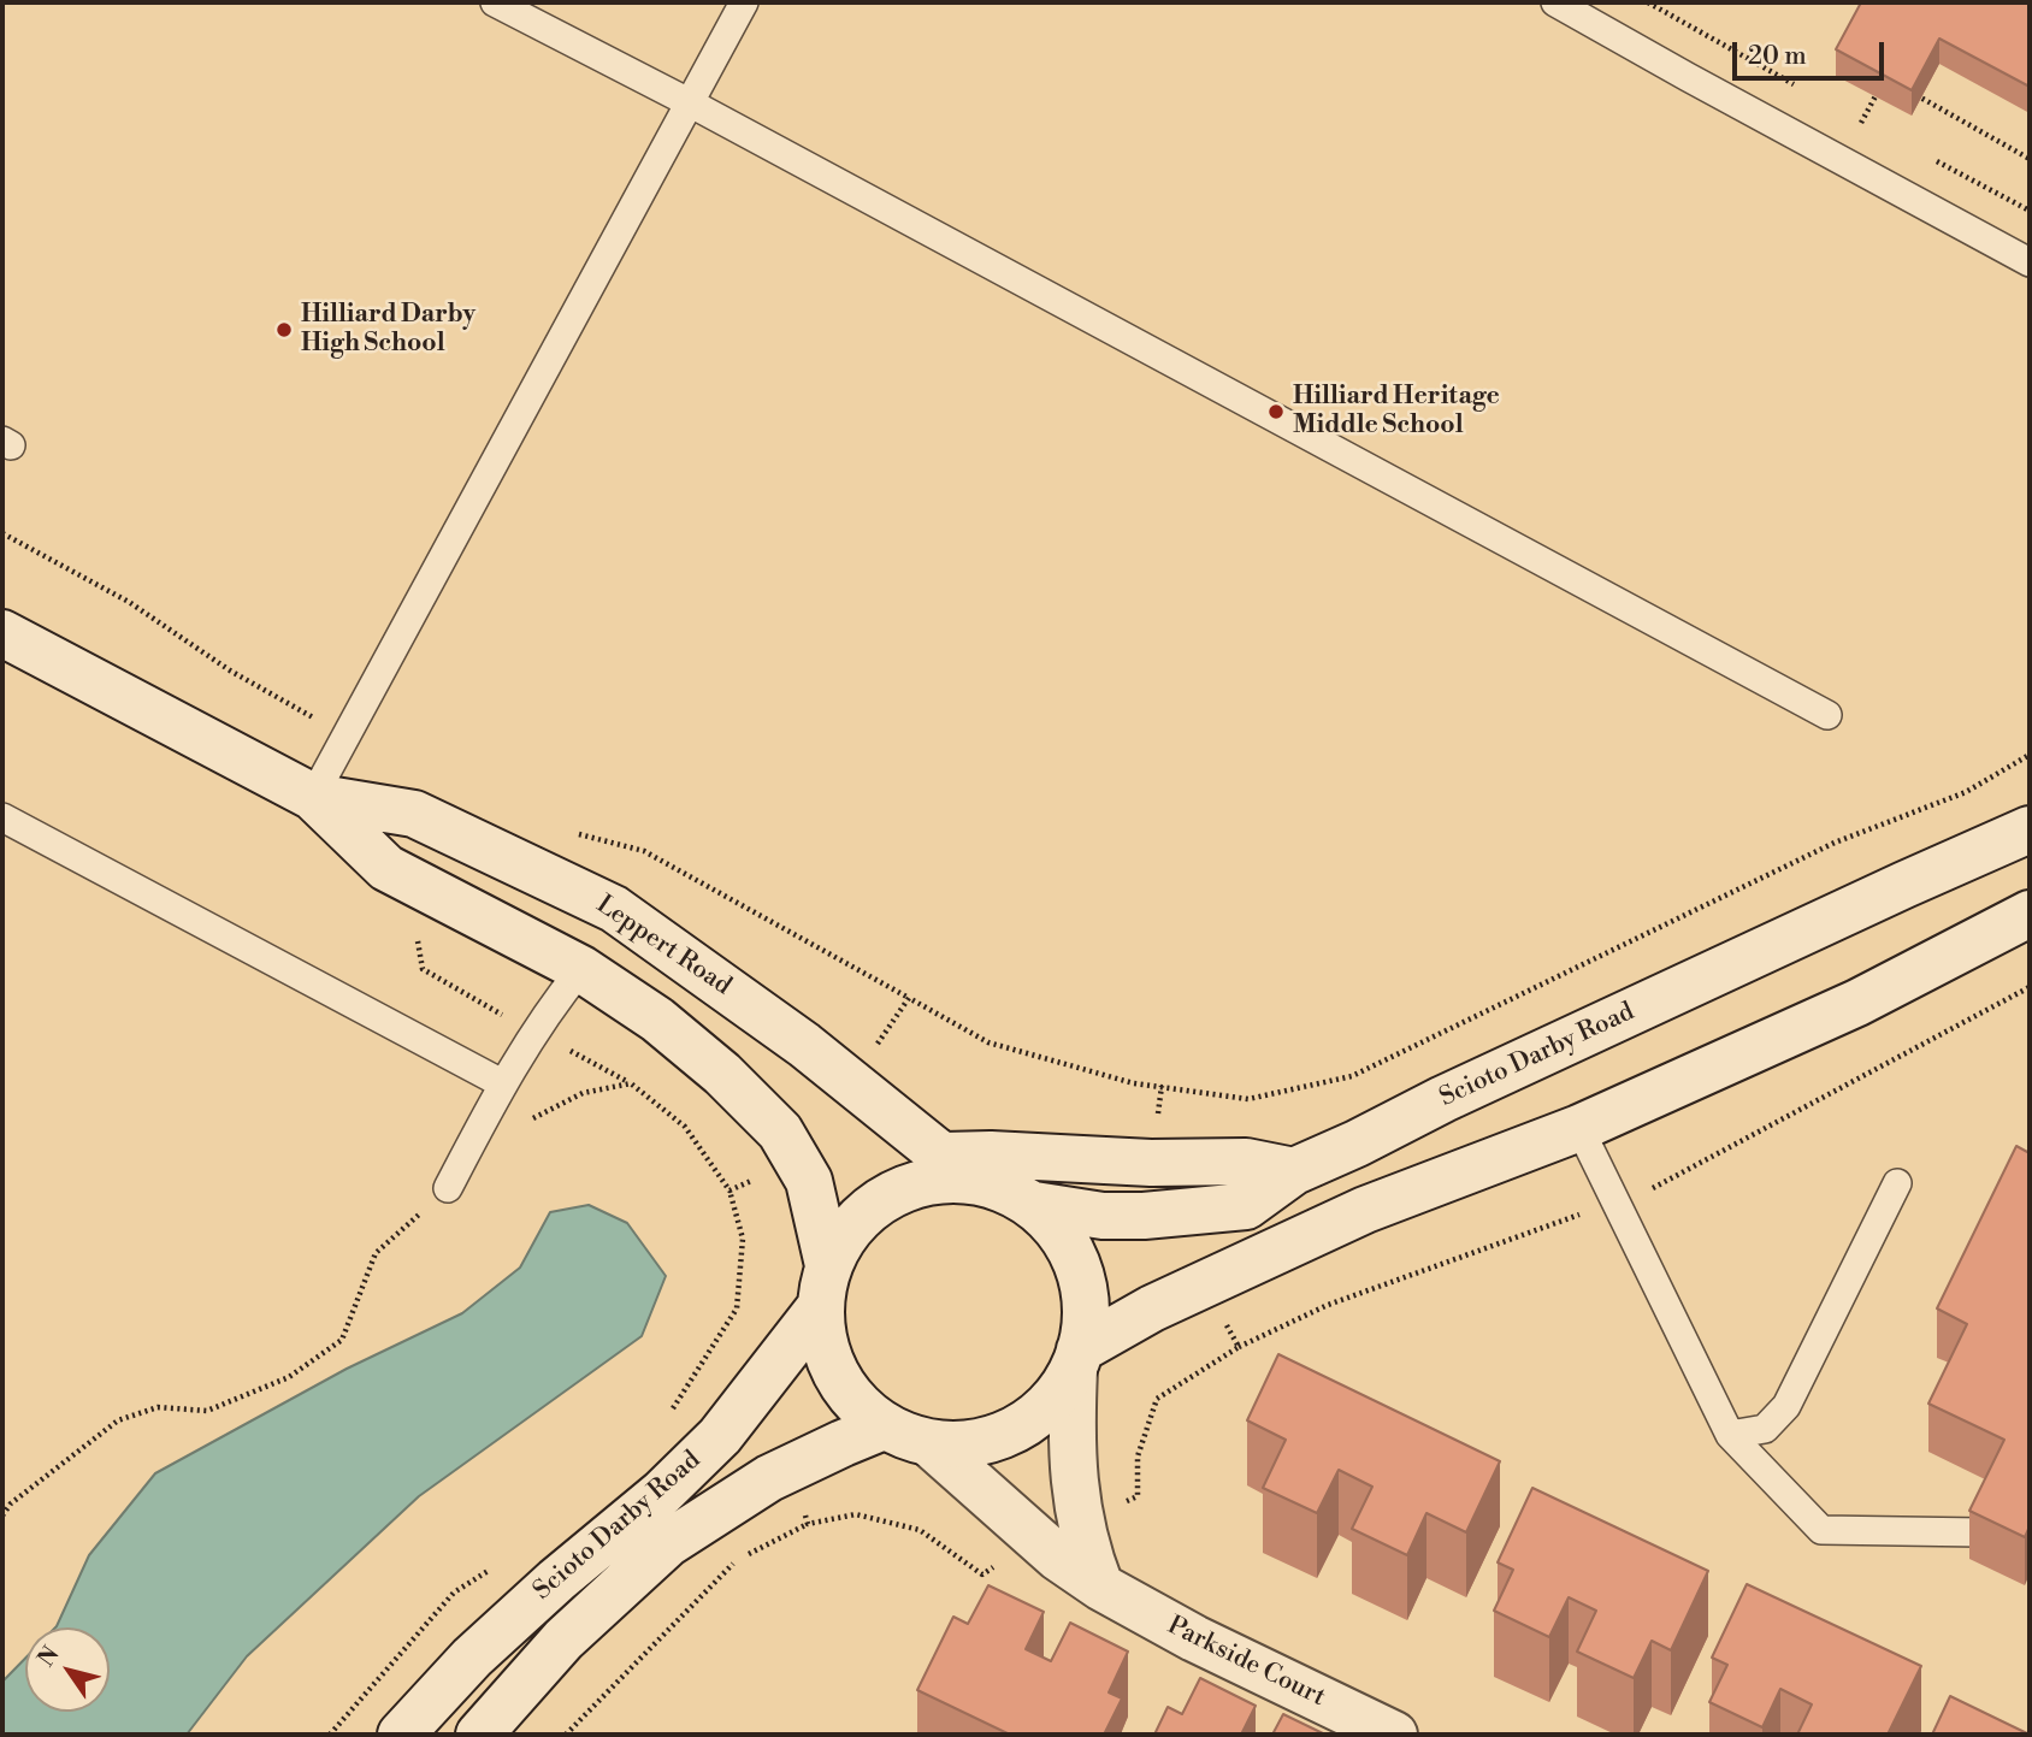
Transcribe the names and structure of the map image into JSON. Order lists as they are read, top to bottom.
{
  "streets": {
    "main road": ["Leppert Road", "Scioto Darby Road", "Parkside Court"]
  },
  "crossings": [
    ["Leppert Road", "Scioto Darby Road"],
    ["Leppert Road", "Parkside Court"],
    ["Scioto Darby Road", "Parkside Court"]
  ],
  "places": ["Hilliard Darby High School", "Hilliard Heritage Middle School"],
  "scale_bar": "20 m",
  "north": "top left"
}
